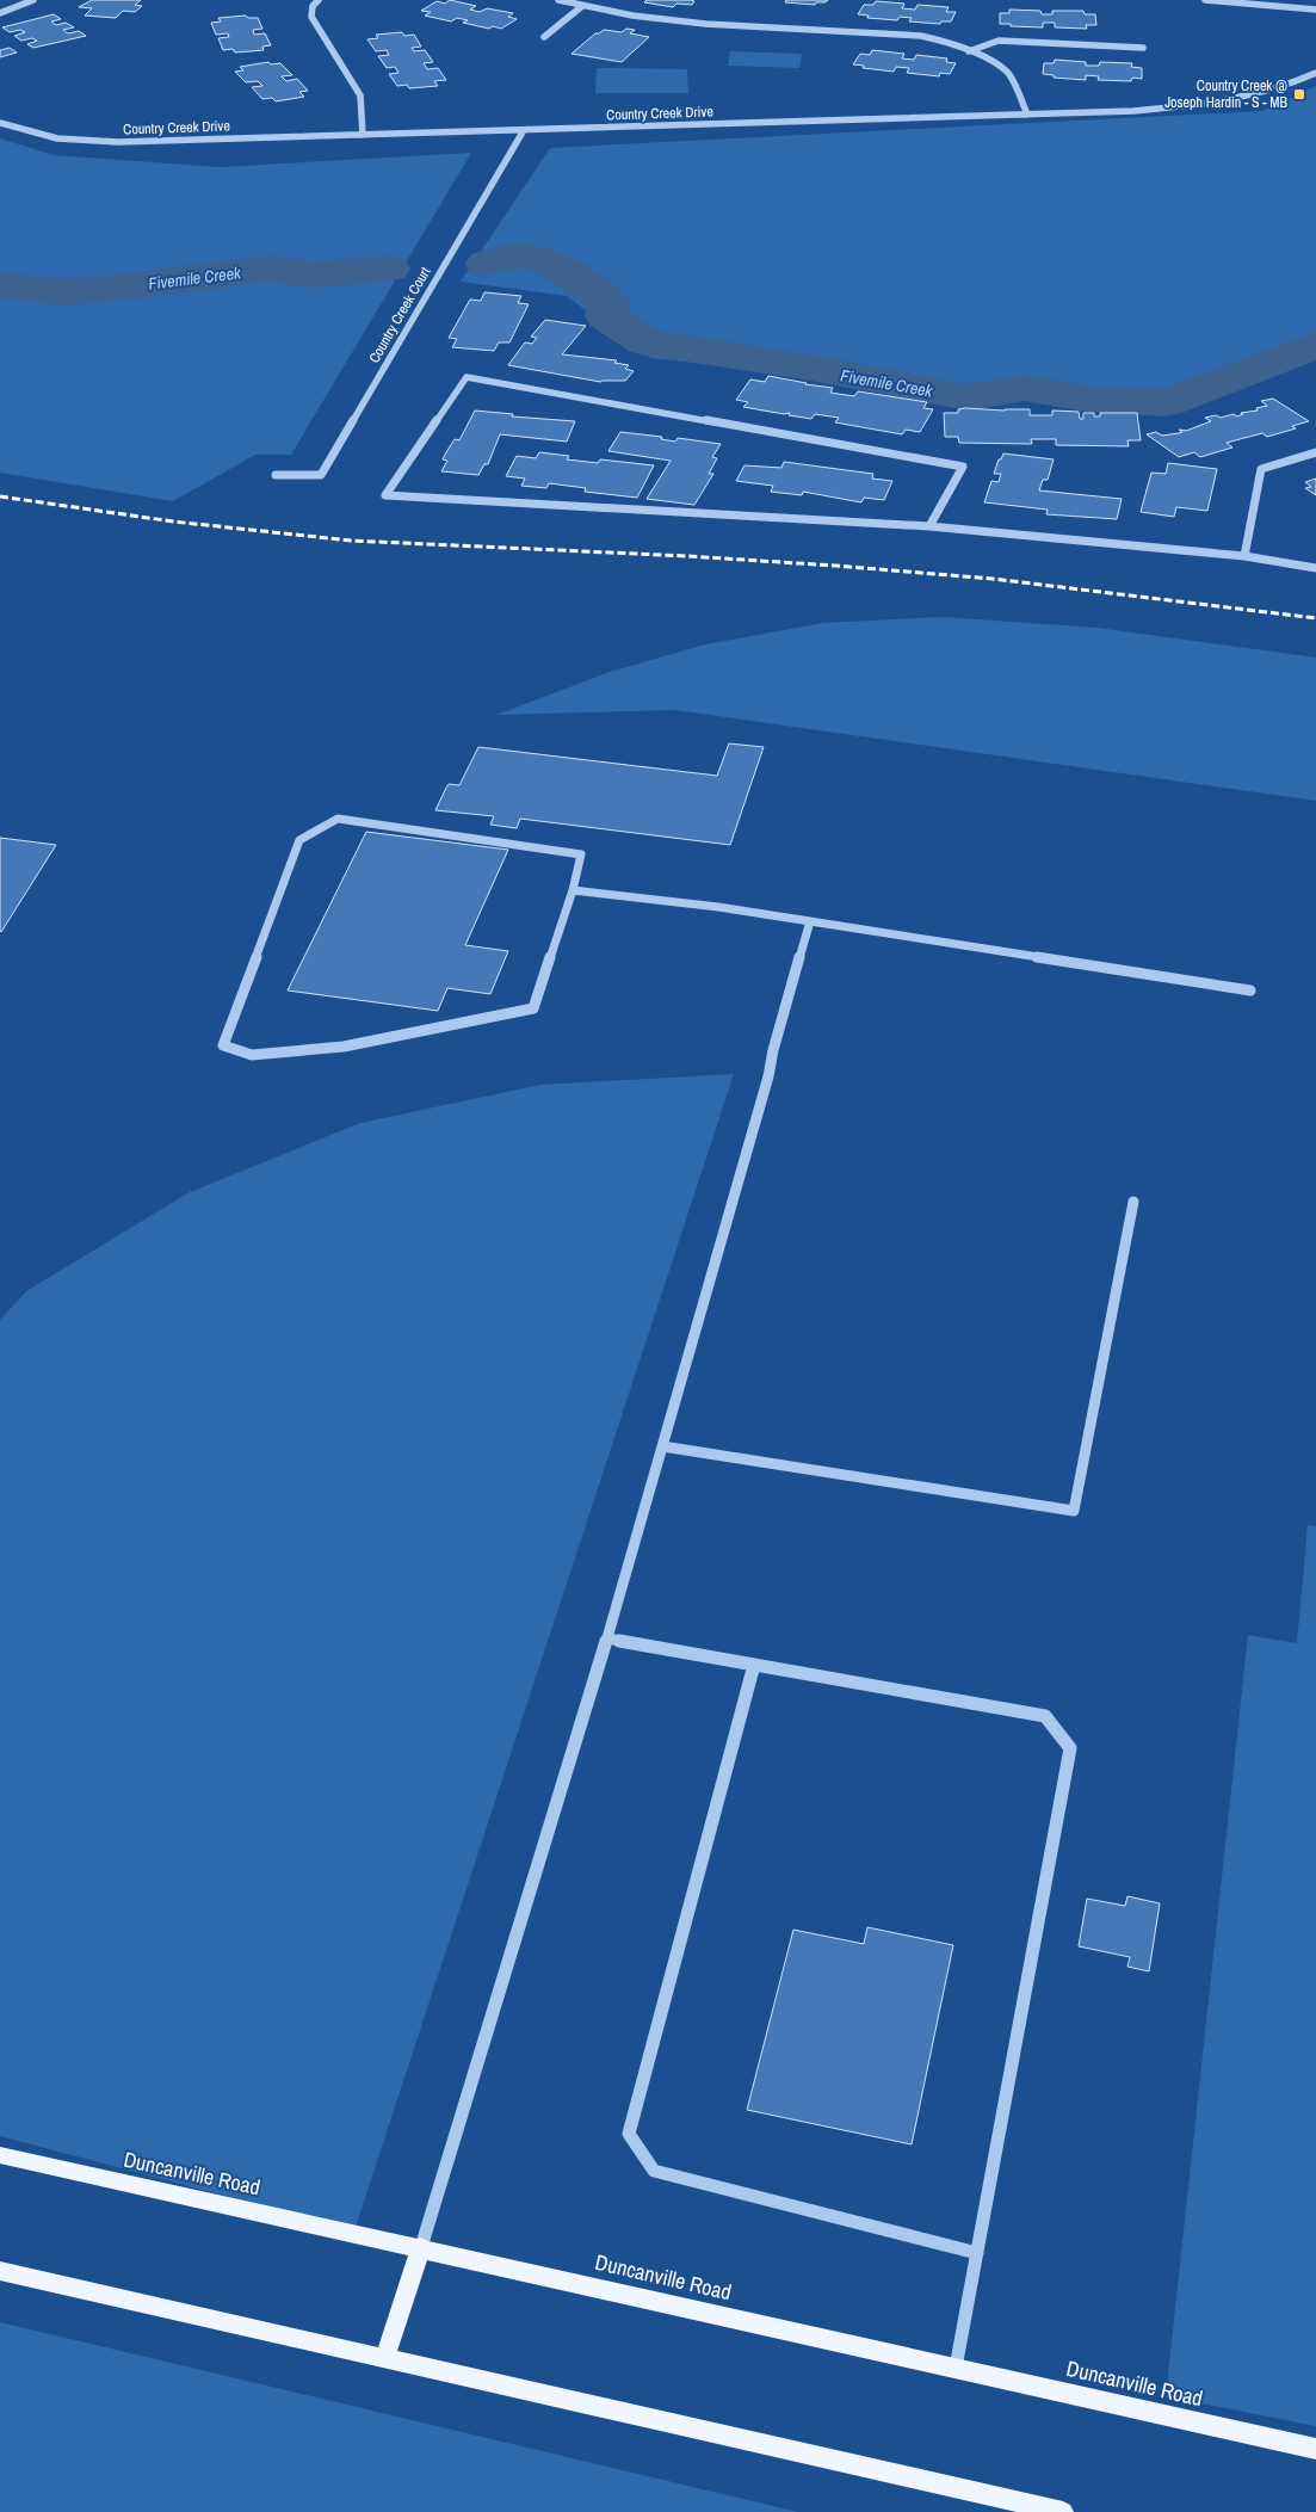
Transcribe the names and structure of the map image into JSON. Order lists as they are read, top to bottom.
{
  "streets": {
    "main road": ["Duncanville Road"],
    "street": ["Country Creek Drive", "Country Creek Court"]
  },
  "crossings": [
    ["Country Creek Drive", "Country Creek Court"]
  ],
  "water": ["Fivemile Creek"],
  "places": {
    "transit": ["Country Creek @ Joseph Hardin - S - MB"]
  }
}
